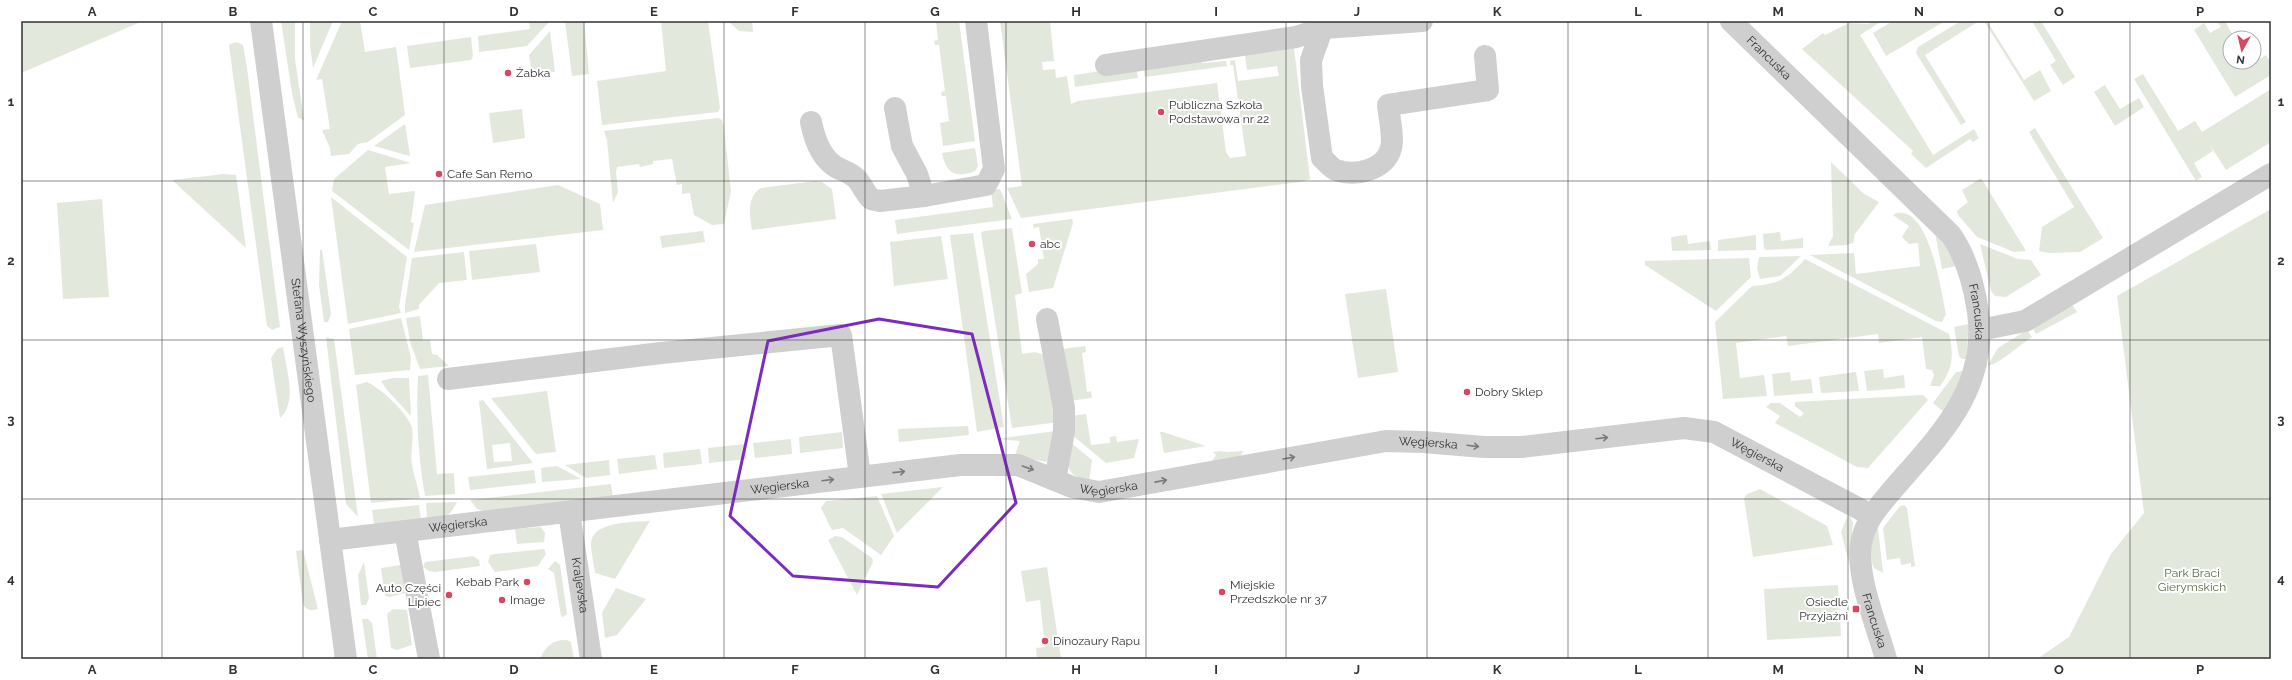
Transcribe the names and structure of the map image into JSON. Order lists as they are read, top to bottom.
{
  "streets": {
    "street": [
      "Francuska",
      "Stefana Wyszyńskiego",
      "Węgierska",
      "Kraljevska"
    ]
  },
  "crossings": [
    ["Francuska", "Węgierska"],
    ["Stefana Wyszyńskiego", "Węgierska"],
    ["Węgierska", "Kraljevska"]
  ],
  "one_way": ["Węgierska"],
  "parks": ["Park Braci Gierymskich"],
  "places": {
    "other": [
      "Żabka",
      "Publiczna Szkoła Podstawowa nr 22",
      "Cafe San Remo",
      "abc",
      "Dobry Sklep",
      "Kebab Park",
      "Miejskie Przedszkole nr 37",
      "Auto Części Lipiec",
      "Image",
      "Dinozaury Rapu"
    ],
    "transit": ["Osiedle Przyjaźni"]
  },
  "north": "bottom",
  "grid": {
    "columns": [
      "A",
      "B",
      "C",
      "D",
      "E",
      "F",
      "G",
      "H",
      "I",
      "J",
      "K",
      "L",
      "M",
      "N",
      "O",
      "P"
    ],
    "rows": [
      "1",
      "2",
      "3",
      "4"
    ]
  }
}
